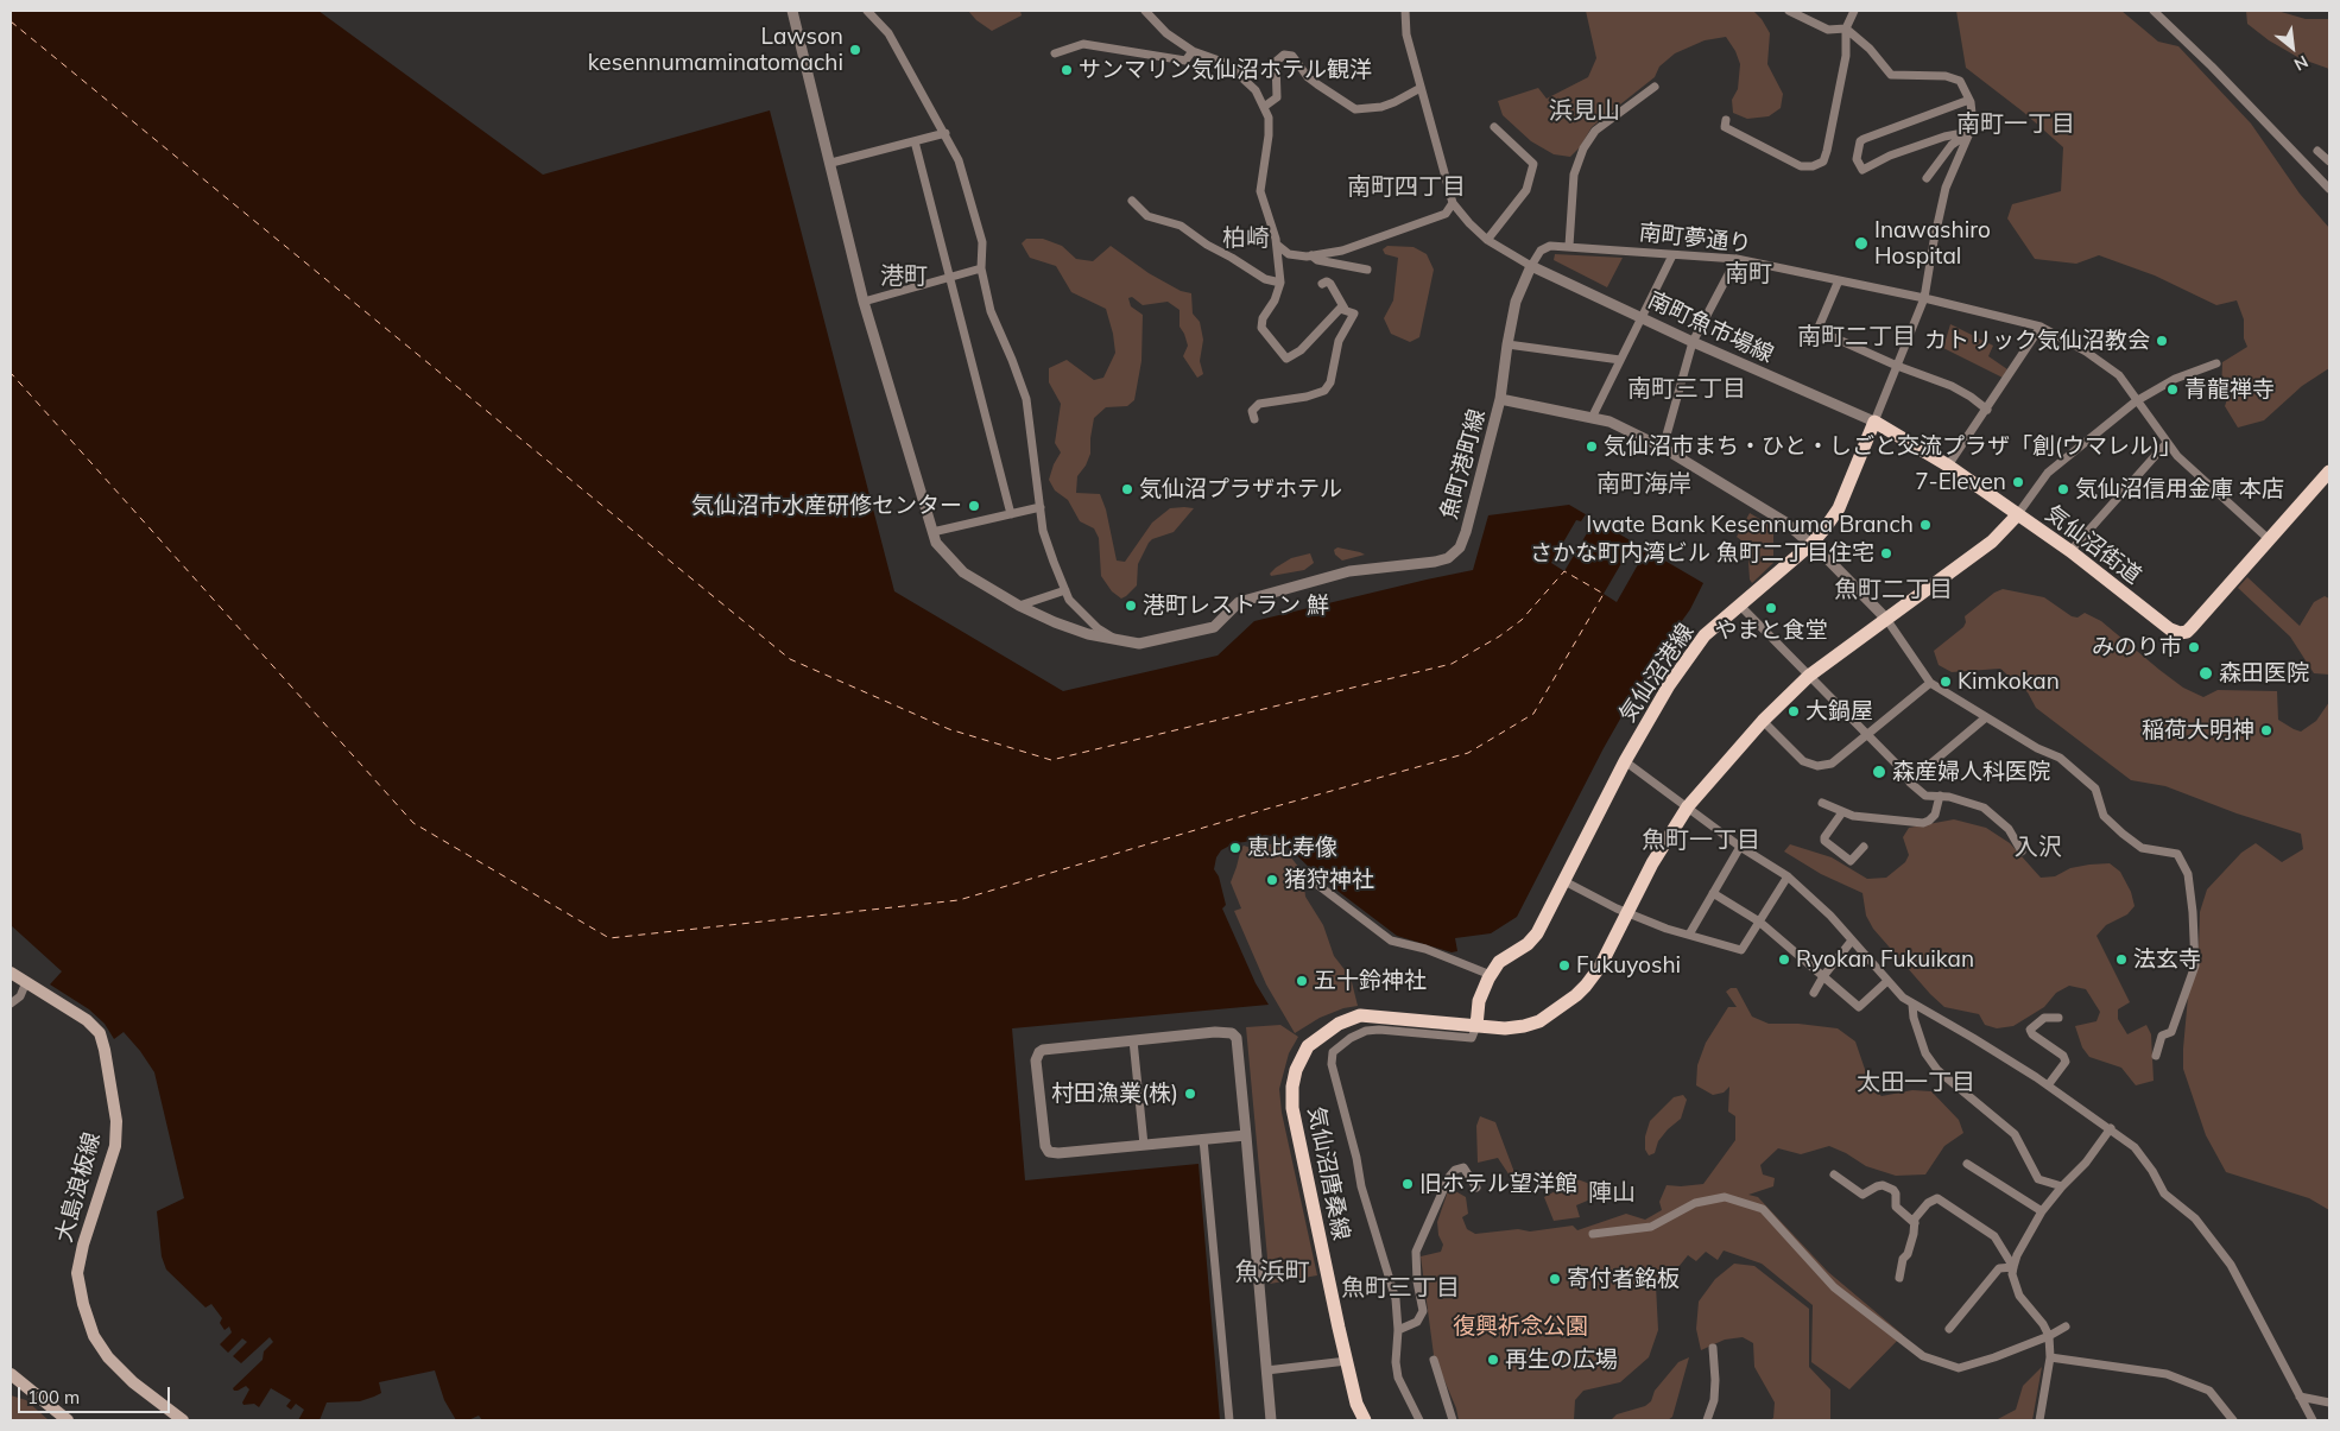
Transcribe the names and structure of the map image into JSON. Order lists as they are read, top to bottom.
{
  "streets": {
    "main road": [
      "気仙沼街道",
      "気仙沼港線",
      "気仙沼唐桑線",
      "大島浪板線"
    ],
    "street": ["南町夢通り", "南町魚市場線", "魚町港町線"]
  },
  "crossings": [
    ["南町夢通り", "南町魚市場線"],
    ["南町夢通り", "気仙沼街道"],
    ["南町魚市場線", "気仙沼港線"],
    ["魚町港町線", "気仙沼街道"],
    ["魚町港町線", "気仙沼港線"],
    ["気仙沼街道", "気仙沼唐桑線"],
    ["気仙沼港線", "気仙沼唐桑線"]
  ],
  "districts": [
    "浜見山",
    "南町一丁目",
    "南町四丁目",
    "柏崎",
    "南町",
    "港町",
    "南町二丁目",
    "南町三丁目",
    "南町海岸",
    "魚町二丁目",
    "魚町一丁目",
    "入沢",
    "太田一丁目",
    "陣山",
    "魚浜町",
    "魚町三丁目"
  ],
  "parks": ["復興祈念公園"],
  "places": [
    "Lawson kesennumaminatomachi",
    "サンマリン気仙沼ホテル観洋",
    "Inawashiro Hospital",
    "カトリック気仙沼教会",
    "青龍禅寺",
    "気仙沼市まち・ひと・しごと交流プラザ「創(ウマレル)」",
    "7-Eleven",
    "気仙沼プラザホテル",
    "気仙沼信用金庫 本店",
    "気仙沼市水産研修センター",
    "Iwate Bank Kesennuma Branch",
    "さかな町内湾ビル 魚町二丁目住宅",
    "港町レストラン 鮮",
    "やまと食堂",
    "みのり市",
    "森田医院",
    "Kimkokan",
    "大鍋屋",
    "稲荷大明神",
    "森産婦人科医院",
    "恵比寿像",
    "猪狩神社",
    "Ryokan Fukuikan",
    "法玄寺",
    "Fukuyoshi",
    "五十鈴神社",
    "村田漁業(株)",
    "旧ホテル望洋館",
    "寄付者銘板",
    "再生の広場"
  ],
  "scale_bar": "100 m",
  "north": "bottom right"
}
